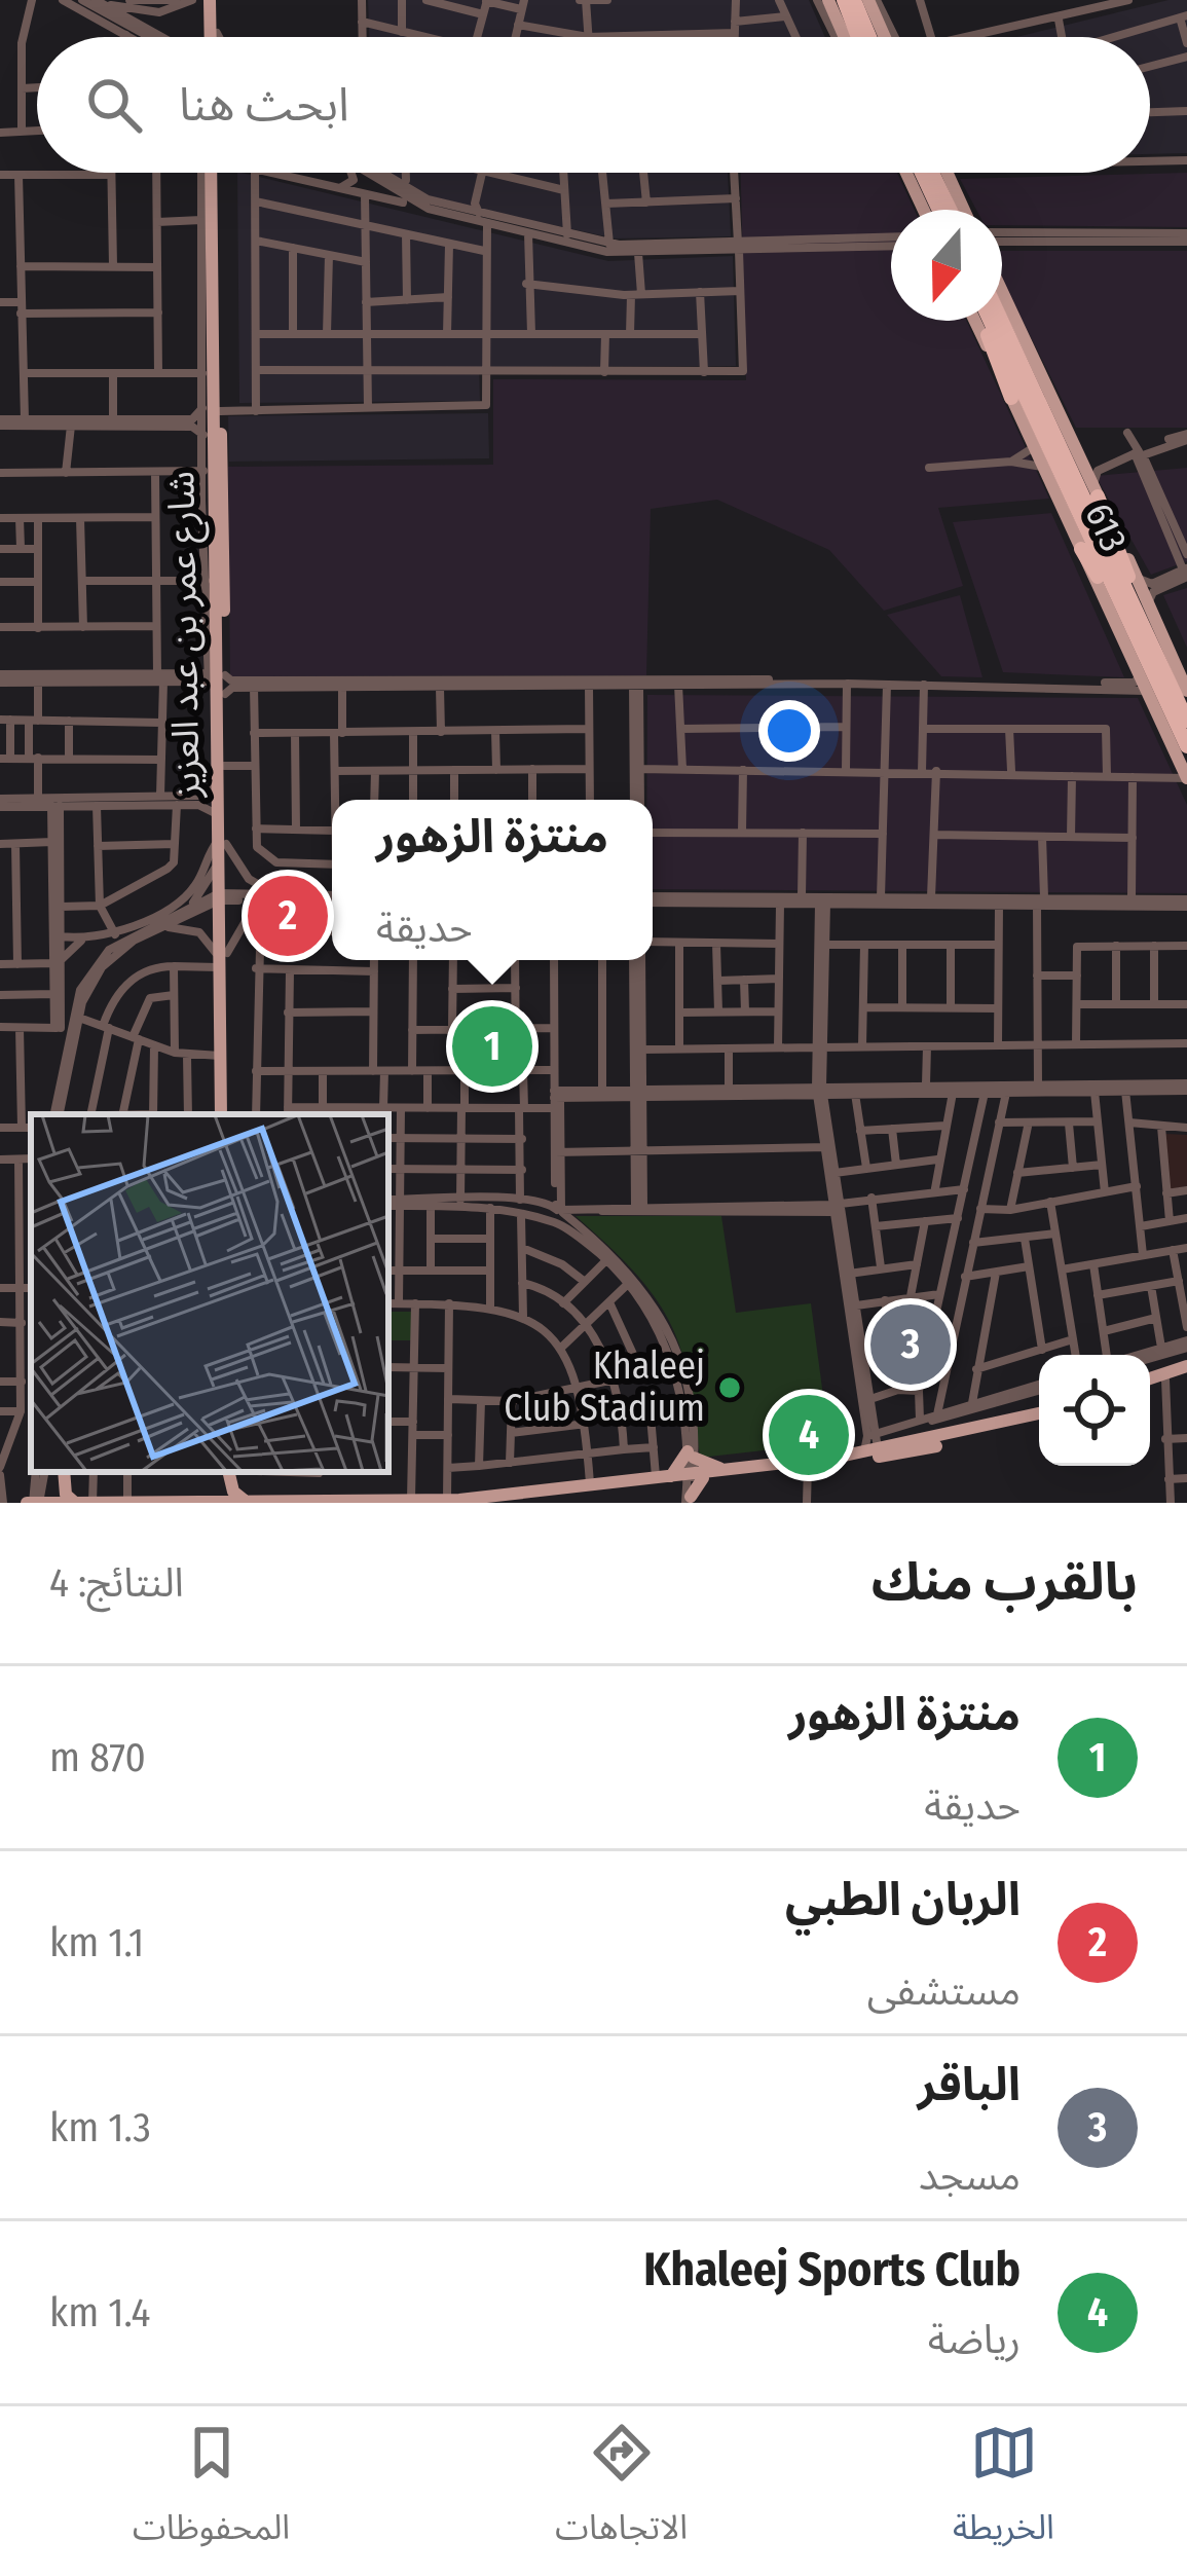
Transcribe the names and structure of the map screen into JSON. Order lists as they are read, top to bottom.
{
  "streets": {
    "highway": ["613"],
    "main road": ["شارع عمر بن عبد العزيز"]
  },
  "places": ["Khaleej Club Stadium"],
  "north": "bottom",
  "page": {
    "search": "ابحث هنا",
    "popup": ["منتزة الزهور", "حديقة"],
    "pins": [
      "2",
      "1",
      "3",
      "4"
    ],
    "heading": ["بالقرب منك", "النتائج: 4"],
    "list": [
      {
        "mark": "1",
        "name": "منتزة الزهور",
        "note": "حديقة",
        "value": "870 m"
      },
      {
        "mark": "2",
        "name": "الربان الطبي",
        "note": "مستشفى",
        "value": "1.1 km"
      },
      {
        "mark": "3",
        "name": "الباقر",
        "note": "مسجد",
        "value": "1.3 km"
      },
      {
        "mark": "4",
        "name": "Khaleej Sports Club",
        "note": "رياضة",
        "value": "1.4 km"
      }
    ],
    "nav": ["الخريطة", "الاتجاهات", "المحفوظات"]
  }
}
